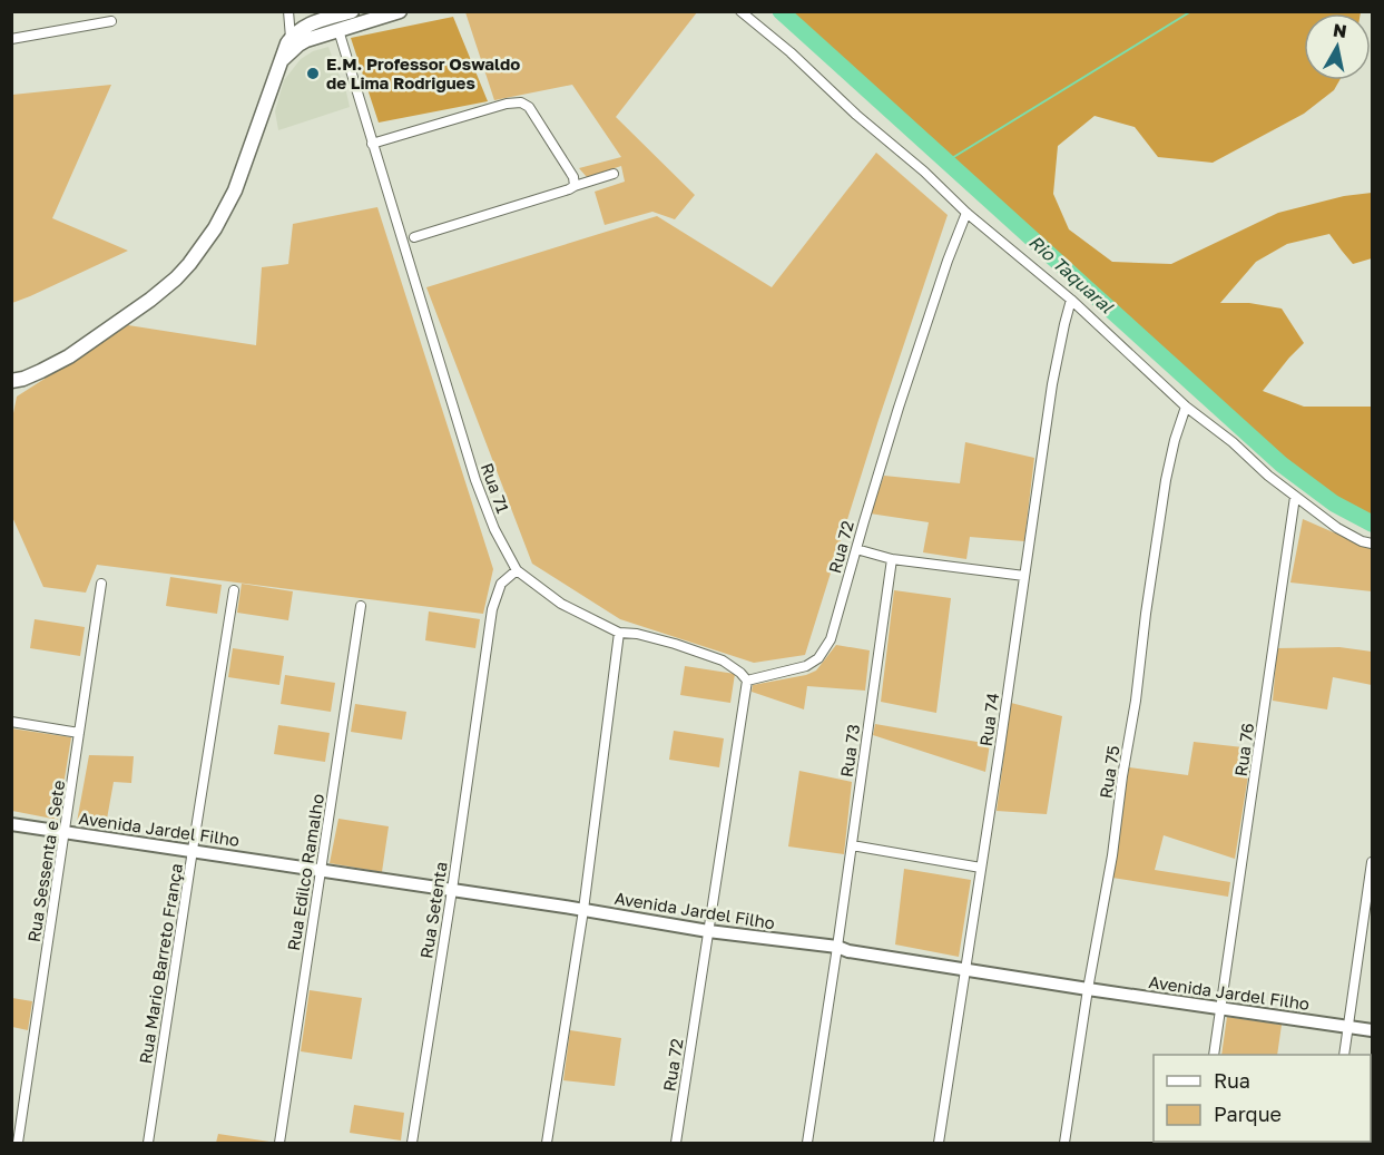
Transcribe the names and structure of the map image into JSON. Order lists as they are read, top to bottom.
{
  "streets": {
    "main road": ["Avenida Jardel Filho"],
    "street": [
      "Rua 71",
      "Rua 72",
      "Rua 74",
      "Rua 76",
      "Rua 73",
      "Rua 75",
      "Rua Sessenta e Sete",
      "Rua Edilco Ramalho",
      "Rua Setenta",
      "Rua Mario Barreto França"
    ]
  },
  "crossings": [
    ["Rua 71", "Rua 72"],
    ["Rua 71", "Rua Setenta"],
    ["Rua 72", "Avenida Jardel Filho"],
    ["Rua 74", "Avenida Jardel Filho"],
    ["Rua 76", "Avenida Jardel Filho"],
    ["Rua 73", "Avenida Jardel Filho"],
    ["Rua 75", "Avenida Jardel Filho"],
    ["Avenida Jardel Filho", "Rua Sessenta e Sete"],
    ["Avenida Jardel Filho", "Rua Edilco Ramalho"],
    ["Avenida Jardel Filho", "Rua Setenta"],
    ["Avenida Jardel Filho", "Rua Mario Barreto França"]
  ],
  "water": ["Rio Taquaral"],
  "places": ["E.M. Professor Oswaldo de Lima Rodrigues"],
  "legend": ["Rua", "Parque"],
  "north": "top"
}
